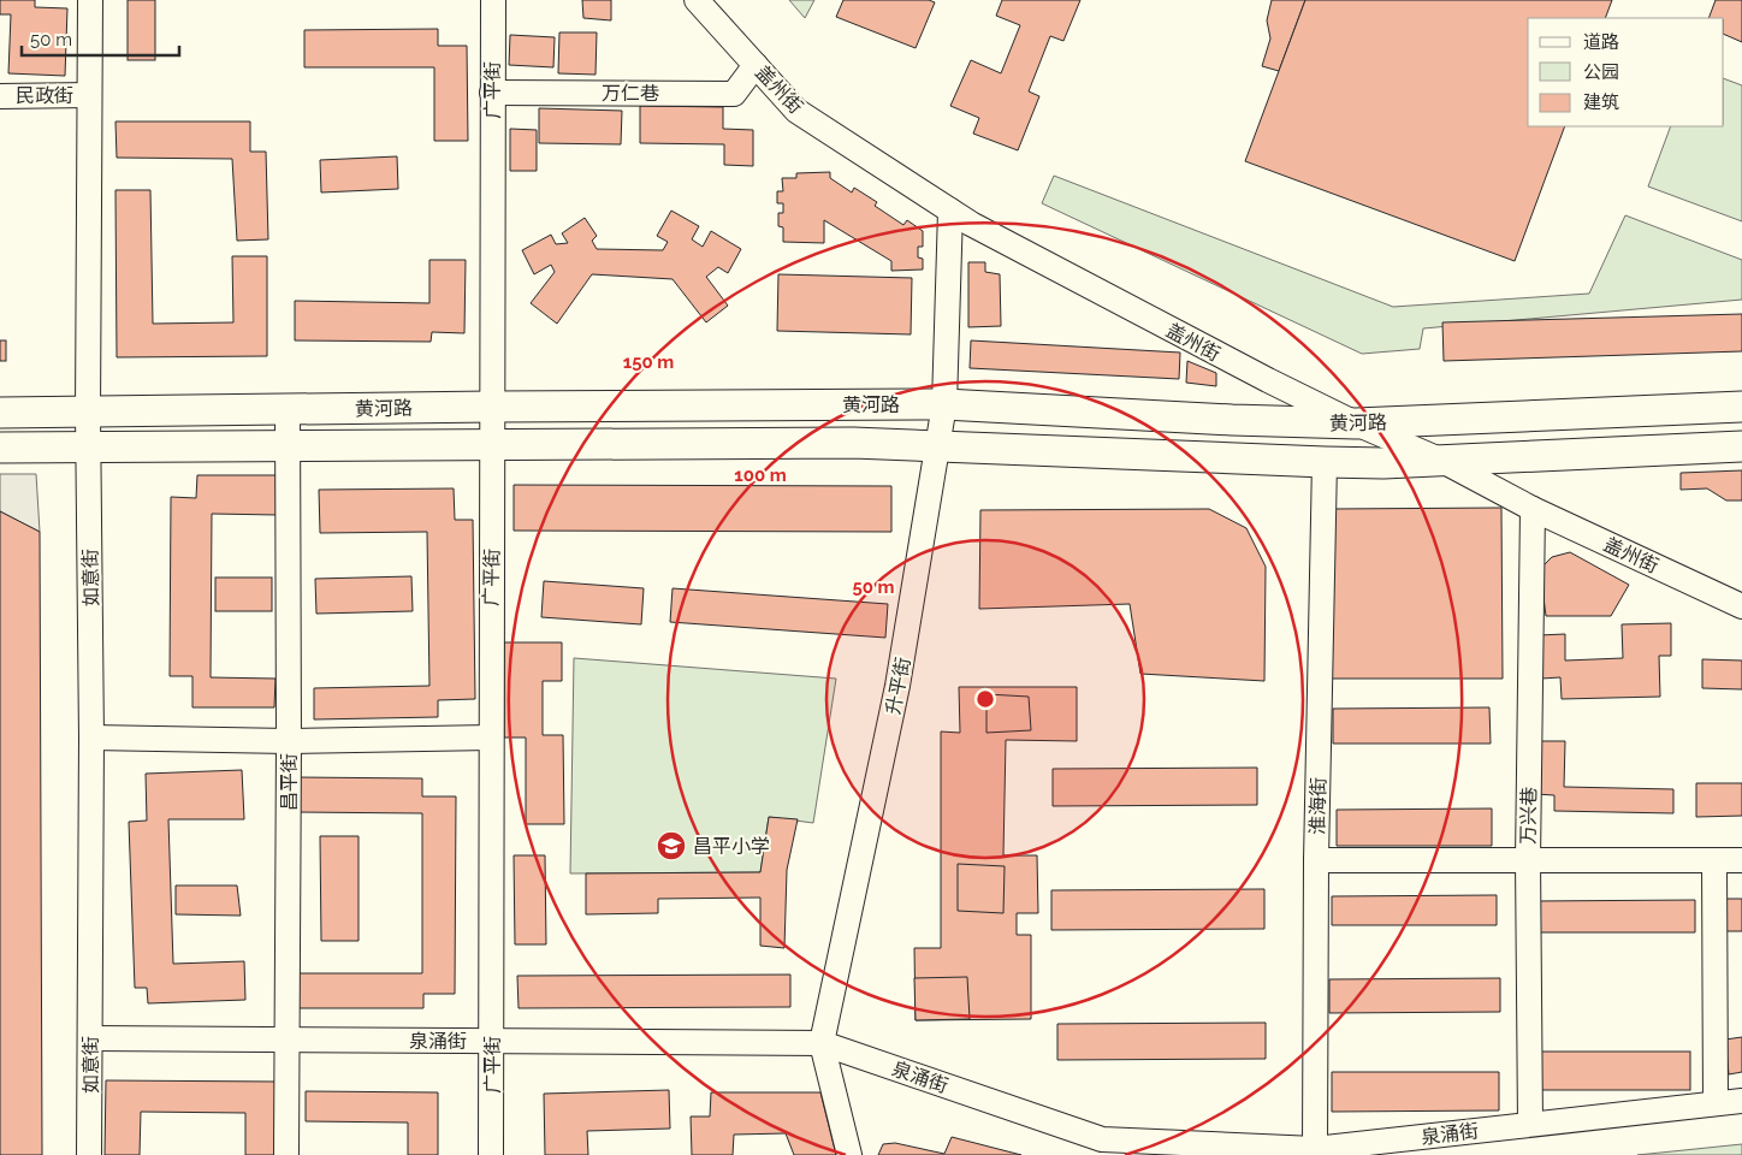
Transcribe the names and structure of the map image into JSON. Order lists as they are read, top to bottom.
{
  "streets": {
    "main road": ["黄河路"],
    "street": [
      "盖州街",
      "广平街",
      "万仁巷",
      "民政街",
      "如意街",
      "升平街",
      "昌平街",
      "淮海街",
      "万兴巷",
      "泉涌街"
    ]
  },
  "crossings": [
    ["盖州街", "万仁巷"],
    ["盖州街", "黄河路"],
    ["盖州街", "升平街"],
    ["盖州街", "万兴巷"],
    ["广平街", "万仁巷"],
    ["广平街", "黄河路"],
    ["广平街", "泉涌街"],
    ["民政街", "如意街"],
    ["黄河路", "如意街"],
    ["黄河路", "升平街"],
    ["黄河路", "昌平街"],
    ["黄河路", "淮海街"],
    ["如意街", "泉涌街"],
    ["升平街", "泉涌街"],
    ["昌平街", "泉涌街"],
    ["淮海街", "泉涌街"],
    ["万兴巷", "泉涌街"]
  ],
  "places": {
    "school or university": ["昌平小学"]
  },
  "legend": ["道路", "公园", "建筑"],
  "scale_bar": "50 m",
  "rings": ["150 m", "100 m", "50 m"]
}
